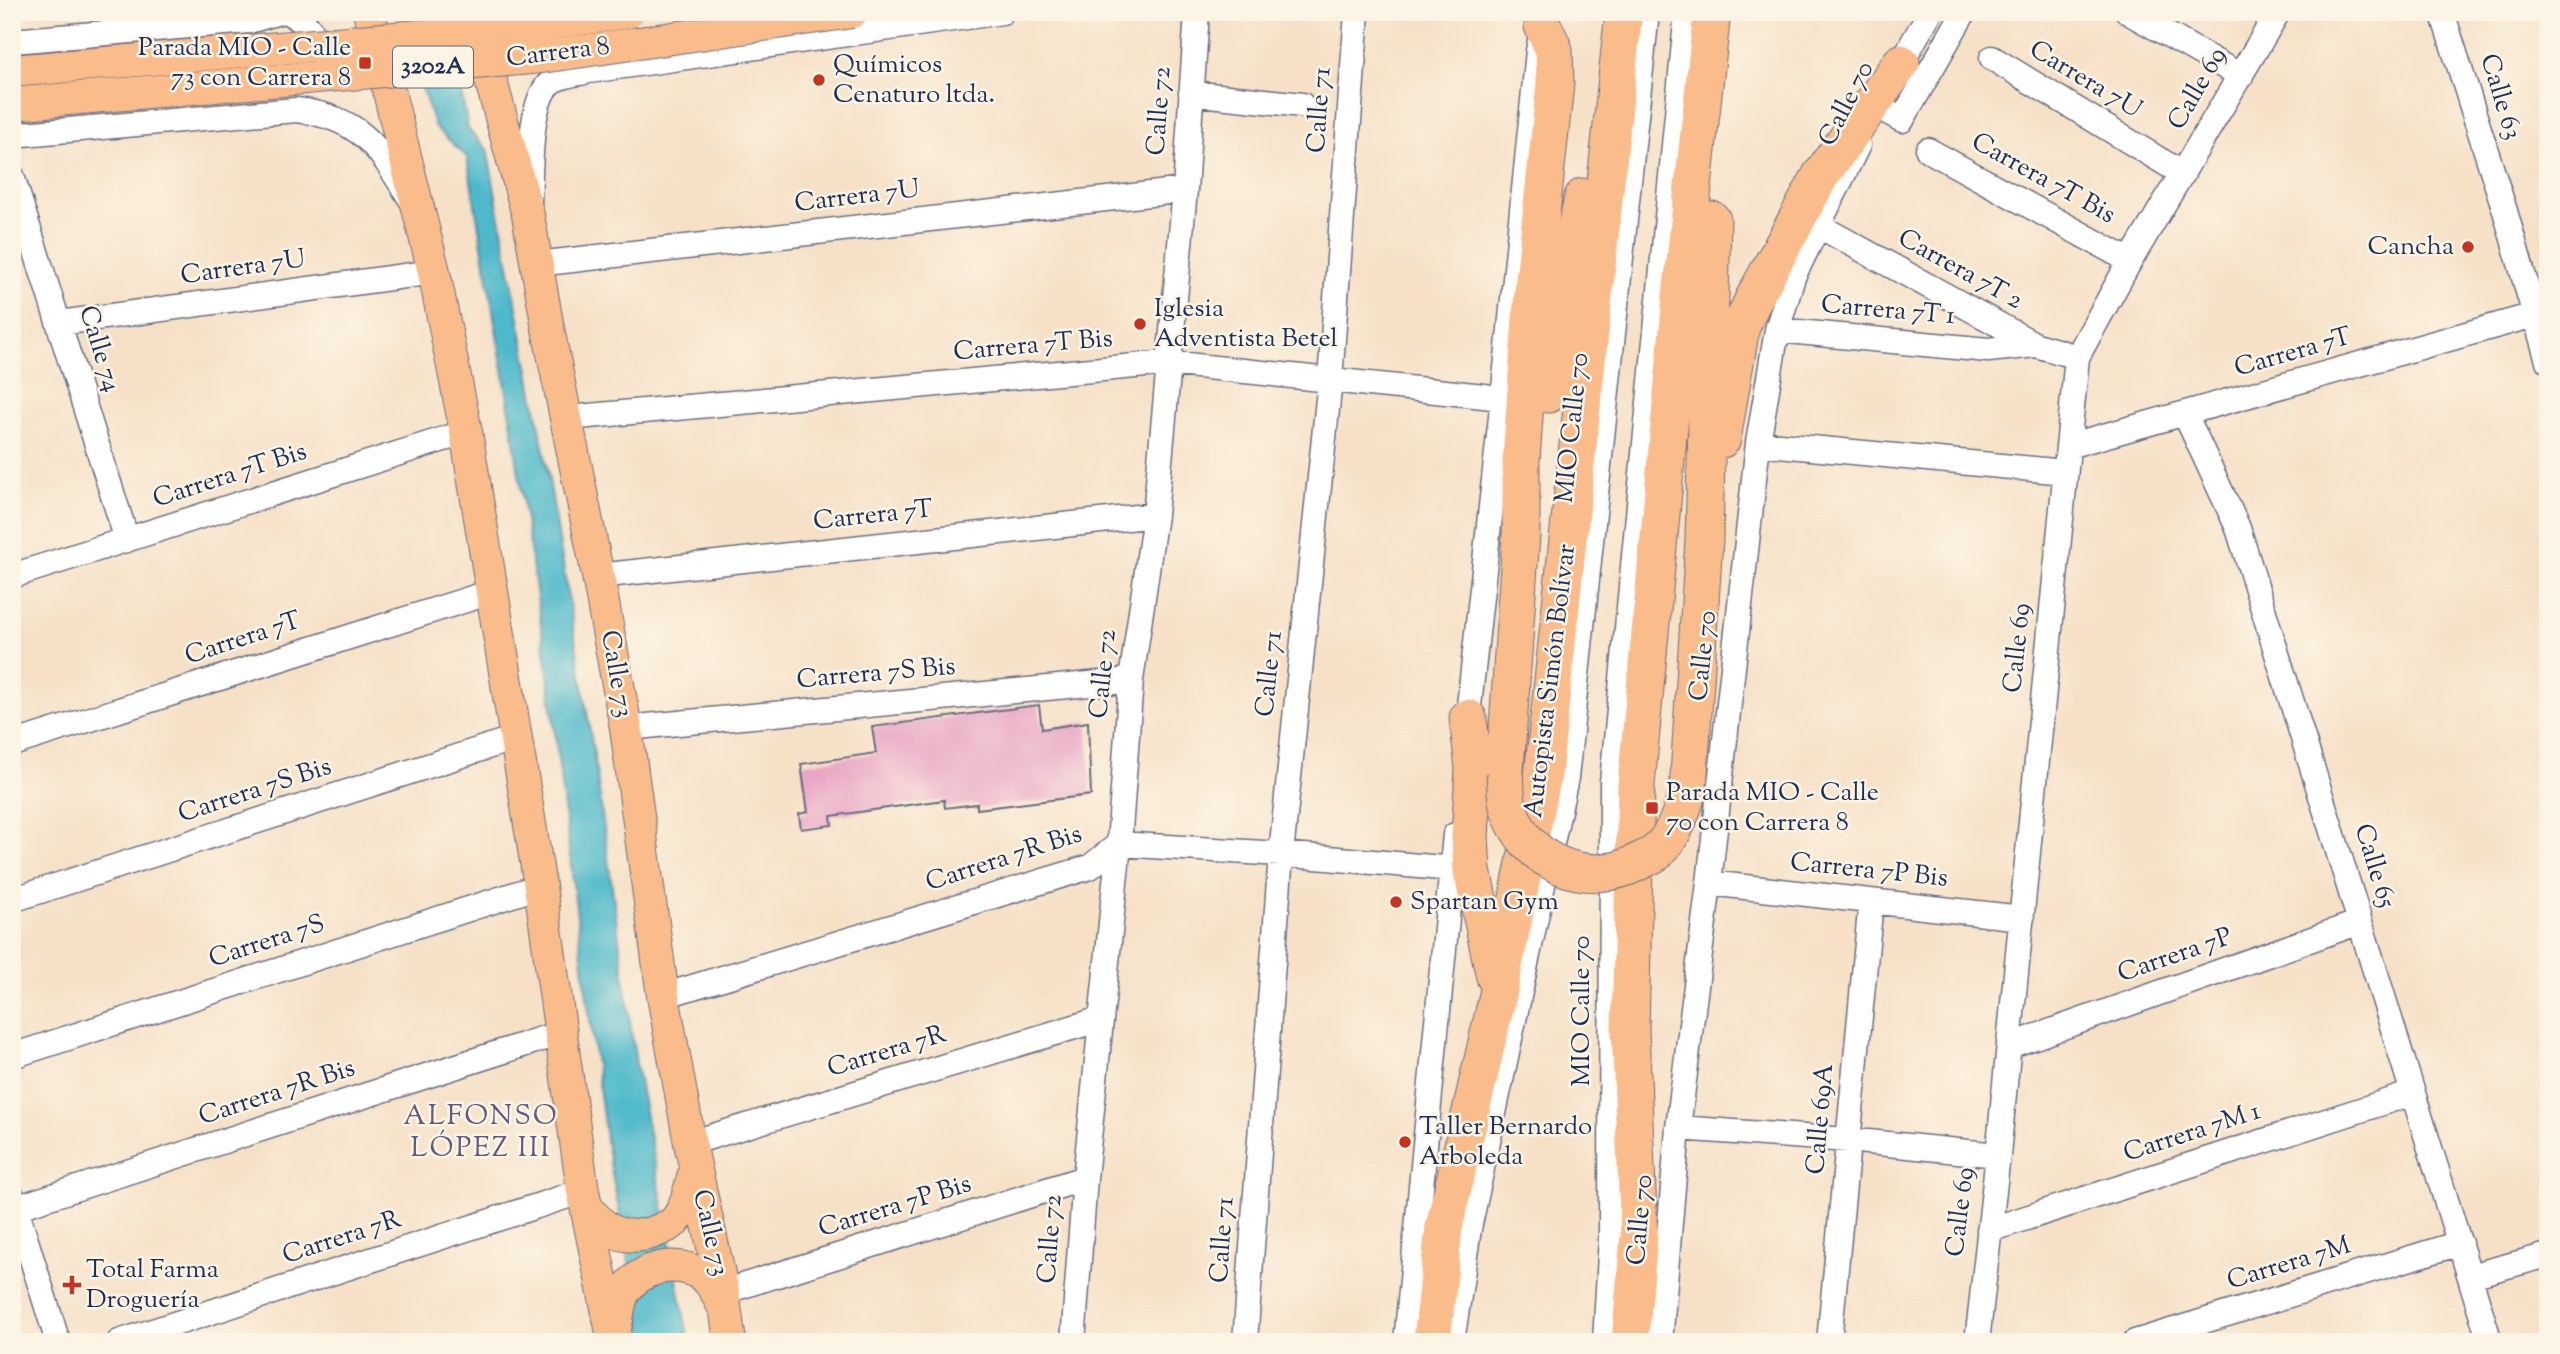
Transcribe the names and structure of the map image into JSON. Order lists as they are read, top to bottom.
{
  "streets": {
    "highway": ["Autopista Simón Bolívar"],
    "main road": ["Carrera 8", "3202A", "Calle 73"],
    "street": [
      "Carrera 7U",
      "Calle 69",
      "Calle 63",
      "Calle 70",
      "Calle 71",
      "Calle 72",
      "Carrera 7T Bis",
      "Carrera 7T 2",
      "Carrera 7T 1",
      "Calle 74",
      "Carrera 7T",
      "MIO Calle 70",
      "Carrera 7S Bis",
      "Carrera 7R Bis",
      "Calle 65",
      "Carrera 7P Bis",
      "Carrera 7S",
      "Carrera 7P",
      "Carrera 7R",
      "Calle 69A",
      "Carrera 7M 1",
      "Carrera 7M"
    ]
  },
  "crossings": [
    ["Carrera 8", "Calle 73"],
    ["Carrera 7U", "Calle 69"],
    ["Carrera 7U", "Calle 72"],
    ["Carrera 7U", "Calle 74"],
    ["Carrera 7U", "Calle 73"],
    ["Calle 69", "Carrera 7T Bis"],
    ["Calle 69", "Carrera 7T 2"],
    ["Calle 69", "Carrera 7T"],
    ["Calle 69", "Carrera 7P Bis"],
    ["Calle 69", "Carrera 7P"],
    ["Calle 69", "Carrera 7M 1"],
    ["Calle 63", "Carrera 7T"],
    ["Calle 70", "Carrera 7T 2"],
    ["Calle 70", "Carrera 7T 1"],
    ["Calle 70", "Carrera 7P Bis"],
    ["Calle 71", "Carrera 7T Bis"],
    ["Calle 71", "Carrera 7R Bis"],
    ["Calle 72", "Carrera 7T Bis"],
    ["Calle 72", "Carrera 7T"],
    ["Calle 72", "Carrera 7S Bis"],
    ["Calle 72", "Carrera 7R Bis"],
    ["Calle 72", "Carrera 7P Bis"],
    ["Calle 72", "Carrera 7R"],
    ["Carrera 7T Bis", "Calle 74"],
    ["Carrera 7T Bis", "Calle 73"],
    ["Carrera 7T 2", "Carrera 7T 1"],
    ["Carrera 7T", "Calle 73"],
    ["Carrera 7T", "Calle 65"],
    ["Calle 73", "Carrera 7S Bis"],
    ["Calle 73", "Carrera 7R Bis"],
    ["Calle 73", "Carrera 7P Bis"],
    ["Calle 73", "Carrera 7R"],
    ["Calle 65", "Carrera 7P"],
    ["Calle 65", "Carrera 7M 1"],
    ["Calle 65", "Carrera 7M"],
    ["Carrera 7P Bis", "Calle 69A"]
  ],
  "districts": ["ALFONSO LÓPEZ III"],
  "places": {
    "transit": ["Parada MIO - Calle 73 con Carrera 8", "Parada MIO - Calle 70 con Carrera 8"],
    "other": [
      "Químicos Cenaturo ltda.",
      "Cancha",
      "Iglesia Adventista Betel",
      "Spartan Gym",
      "Taller Bernardo Arboleda"
    ],
    "health": ["Total Farma Droguería"]
  }
}
